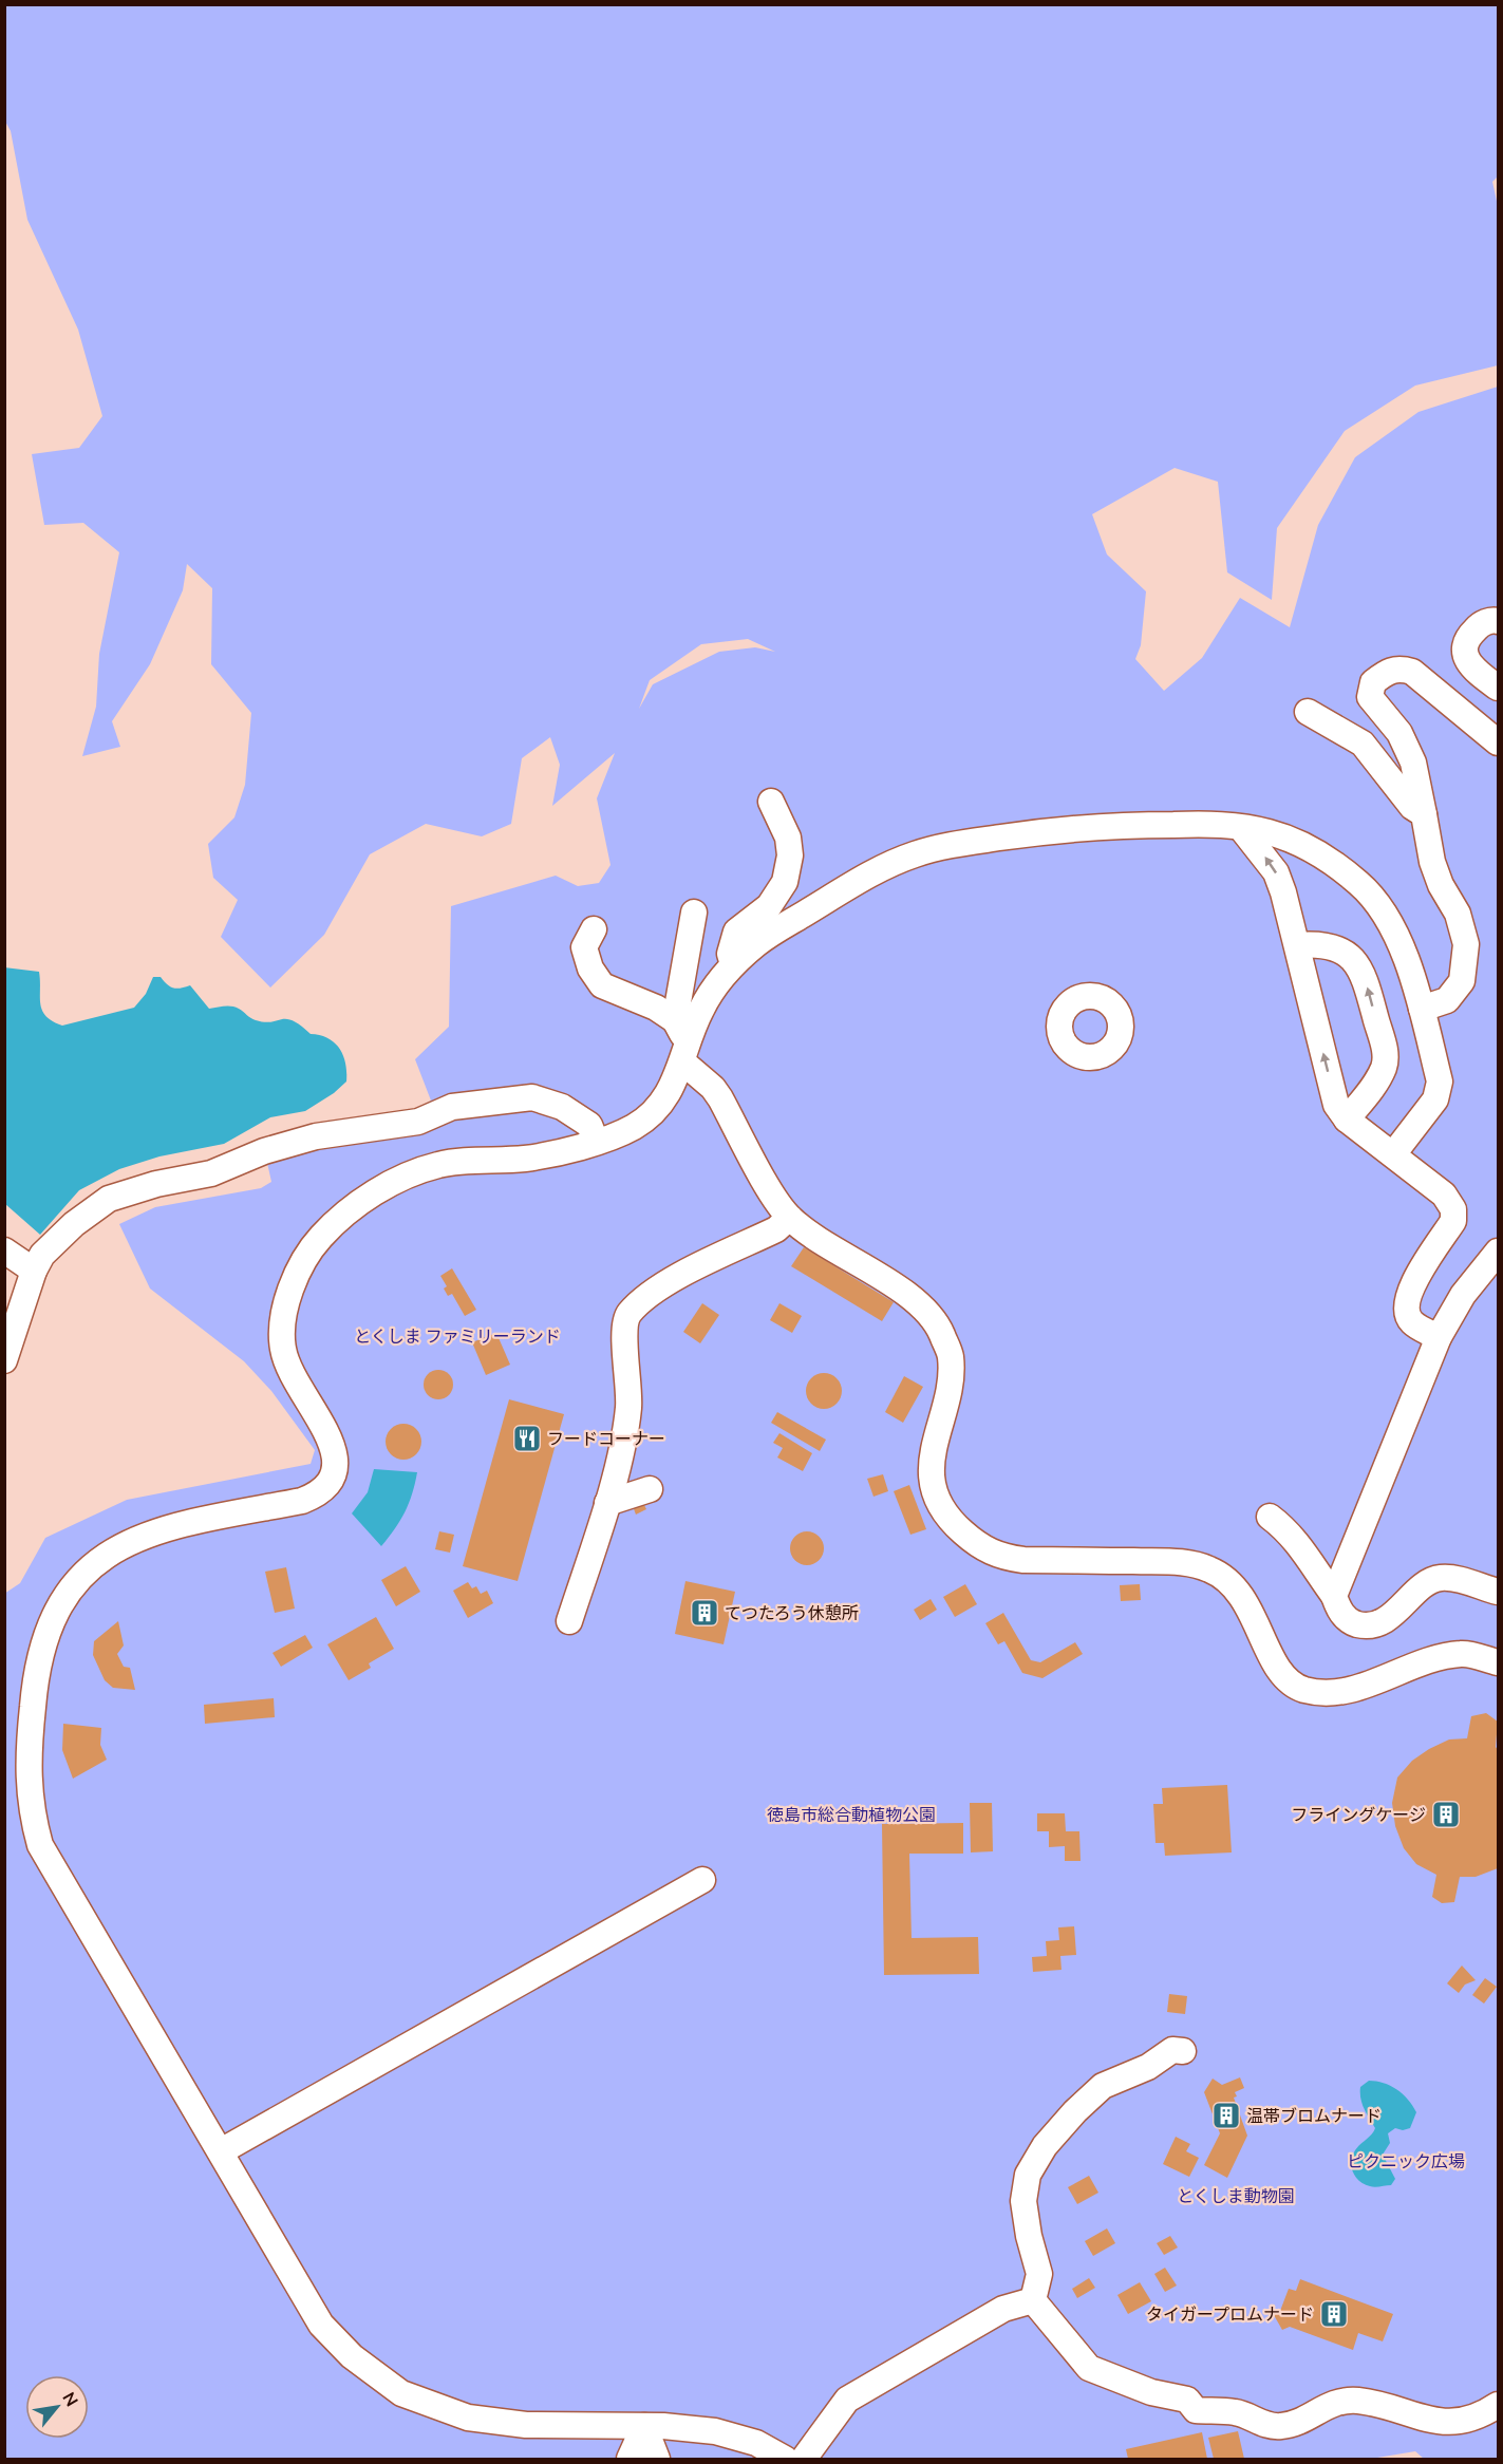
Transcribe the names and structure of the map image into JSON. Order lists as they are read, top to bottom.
{
  "parks": [
    "とくしま ファミリーランド",
    "徳島市総合動植物公園",
    "ピクニック広場",
    "とくしま動物園"
  ],
  "places": {
    "restaurant": ["フードコーナー"],
    "building": [
      "てつたろう休憩所",
      "フライングケージ",
      "温帯ブロムナード",
      "タイガープロムナード"
    ]
  },
  "north": "top right"
}
